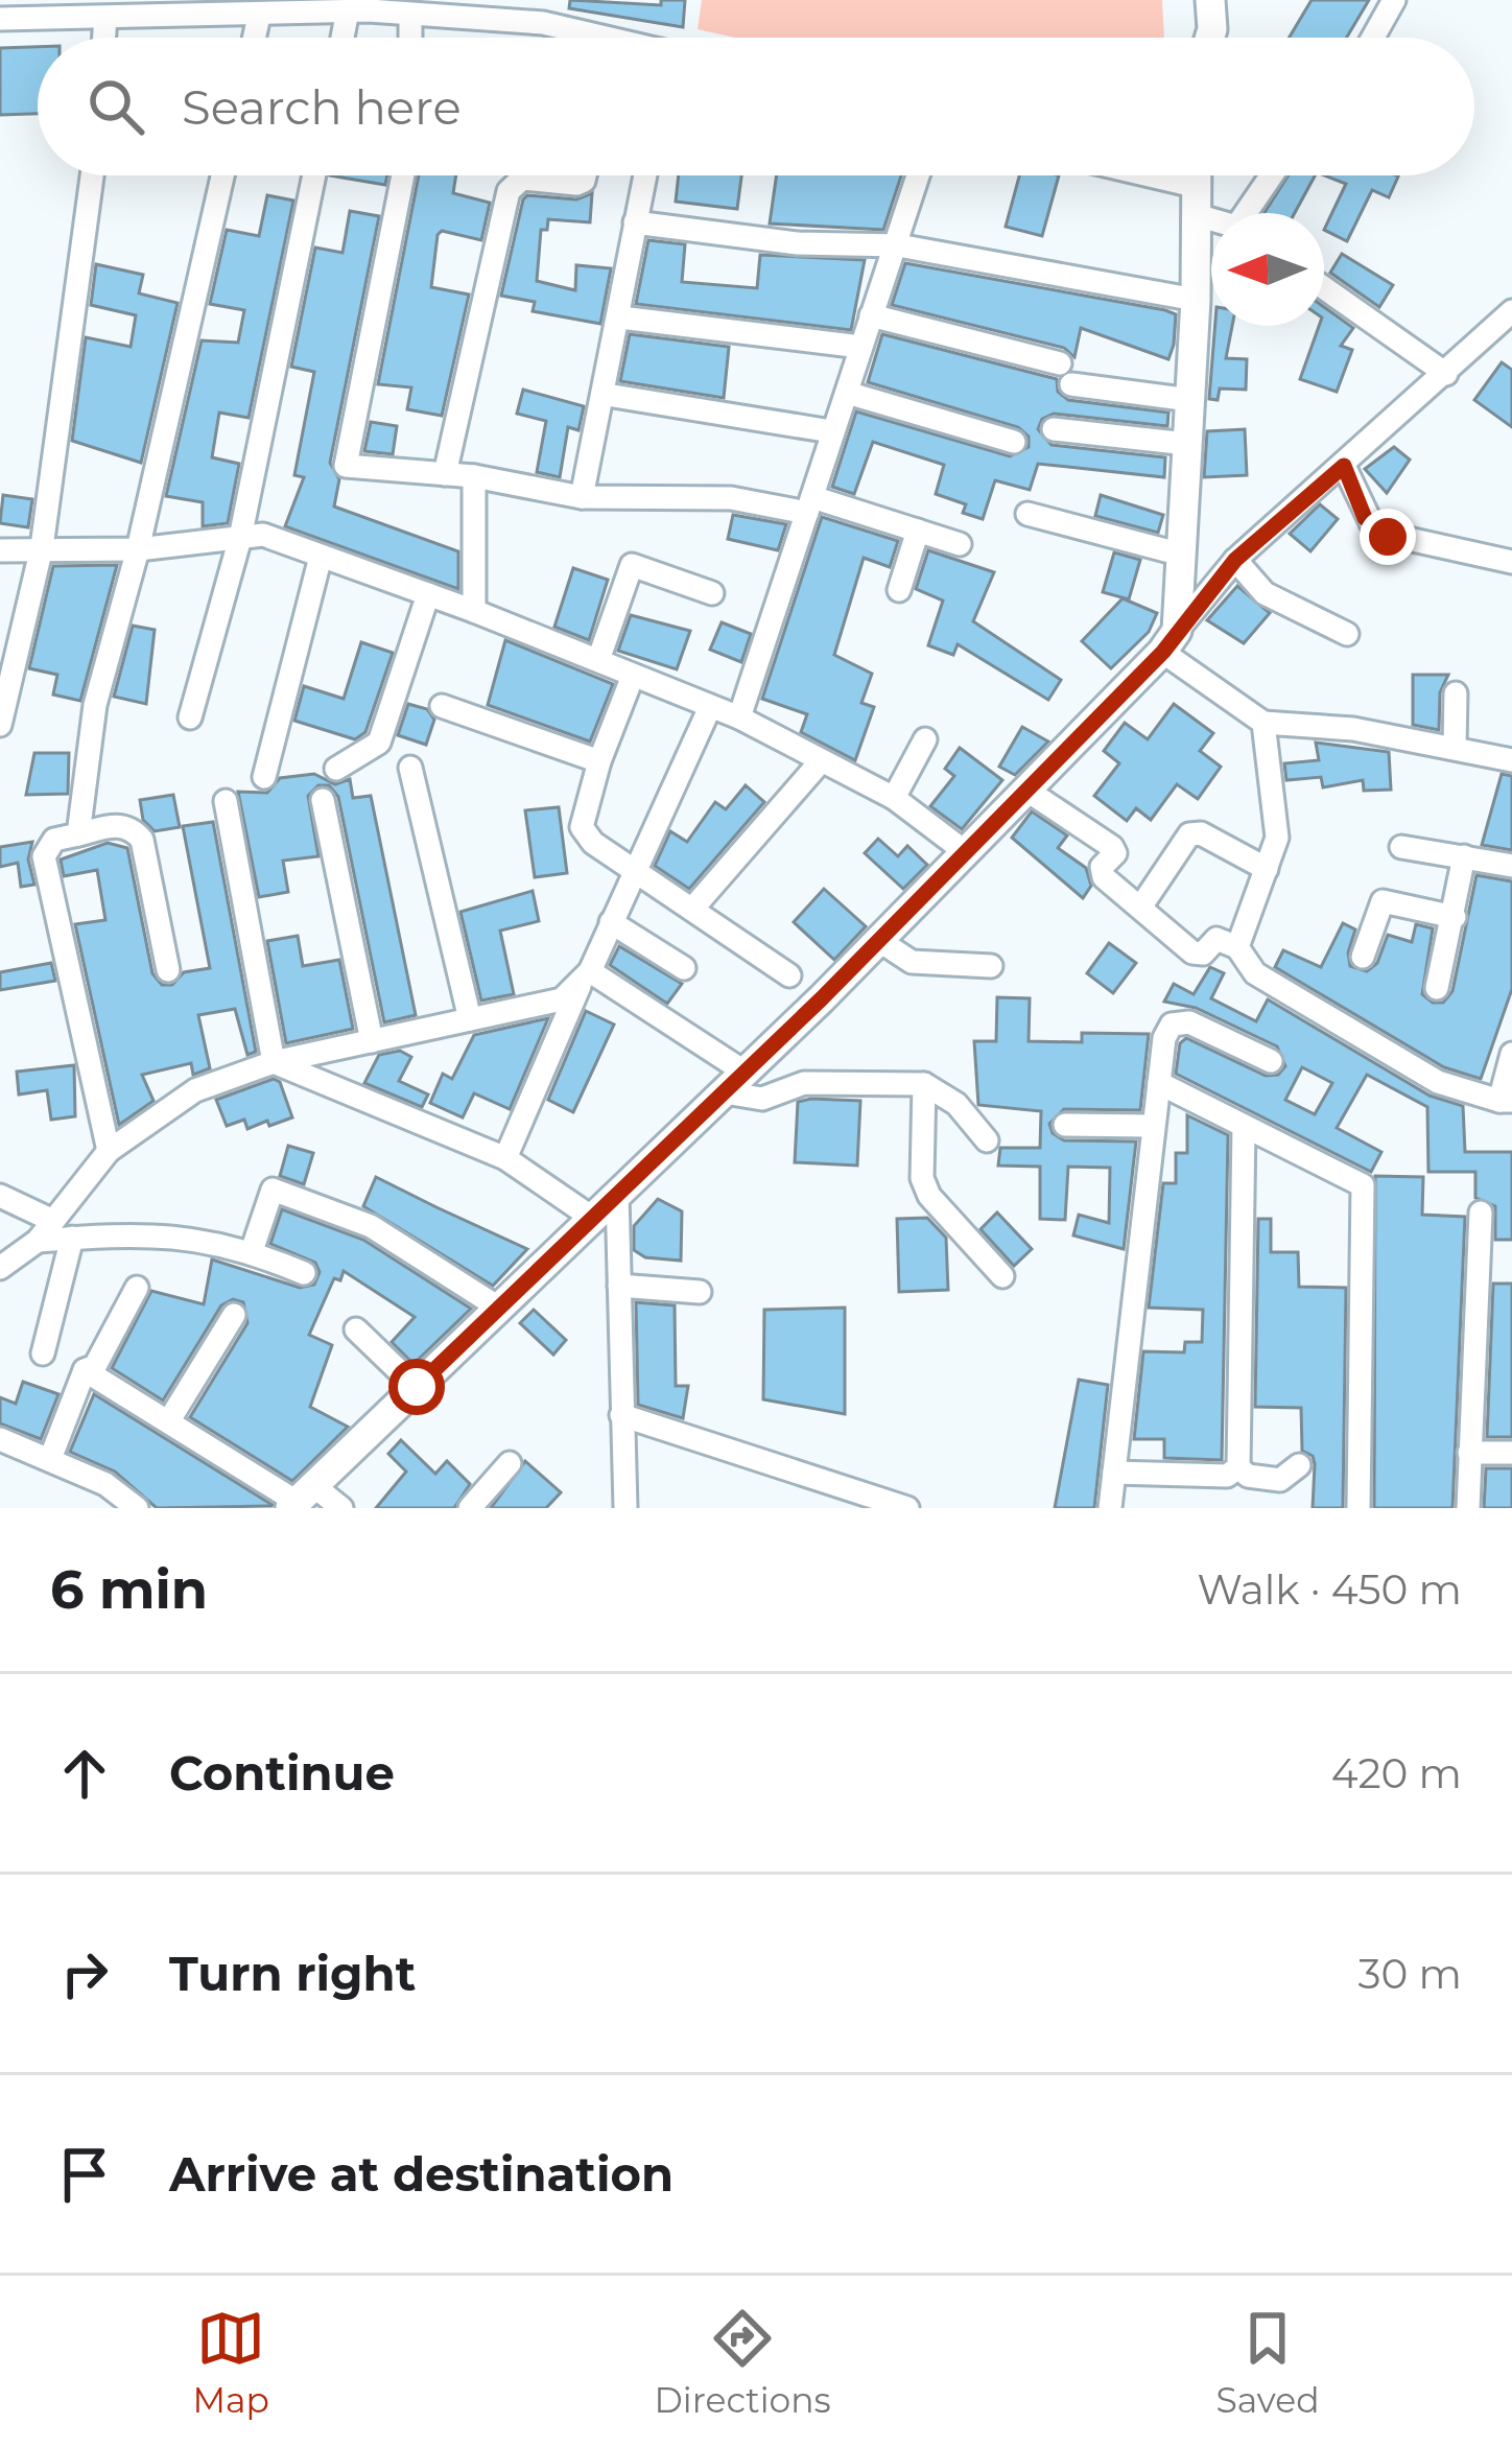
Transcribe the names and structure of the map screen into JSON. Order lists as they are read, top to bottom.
{
  "north": "left",
  "page": {
    "search": "Search here",
    "heading": ["6 min", "Walk · 450 m"],
    "list": [
      ["Continue", "420 m"],
      ["Turn right", "30 m"],
      "Arrive at destination"
    ],
    "nav": ["Map", "Directions", "Saved"]
  }
}
